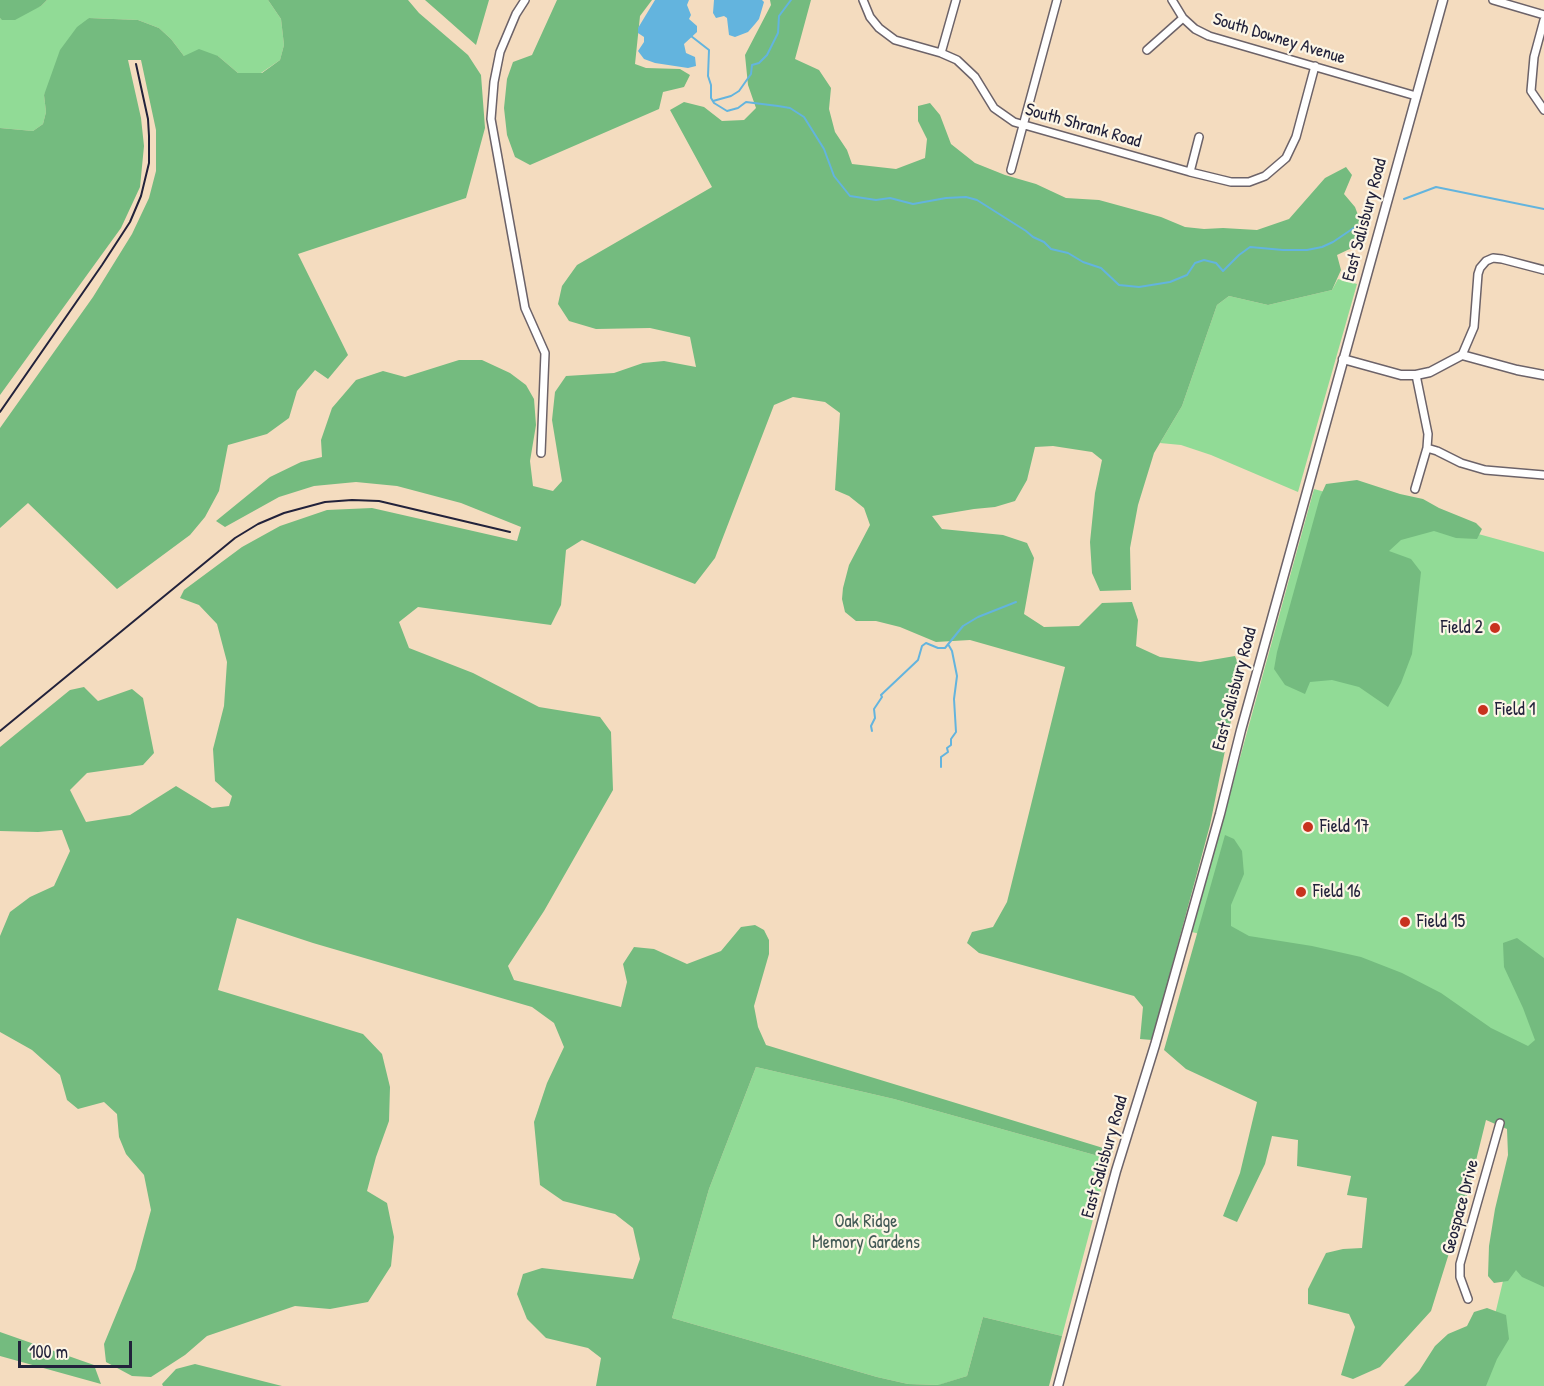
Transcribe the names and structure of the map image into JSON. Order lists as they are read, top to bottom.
{
  "streets": {
    "street": [
      "South Downey Avenue",
      "South Shrank Road",
      "East Salisbury Road",
      "Geospace Drive"
    ]
  },
  "crossings": [
    ["South Downey Avenue", "South Shrank Road"],
    ["South Downey Avenue", "East Salisbury Road"]
  ],
  "parks": ["Oak Ridge Memory Gardens"],
  "places": [
    "Field 2",
    "Field 1",
    "Field 17",
    "Field 16",
    "Field 15"
  ],
  "scale_bar": "100 m"
}
